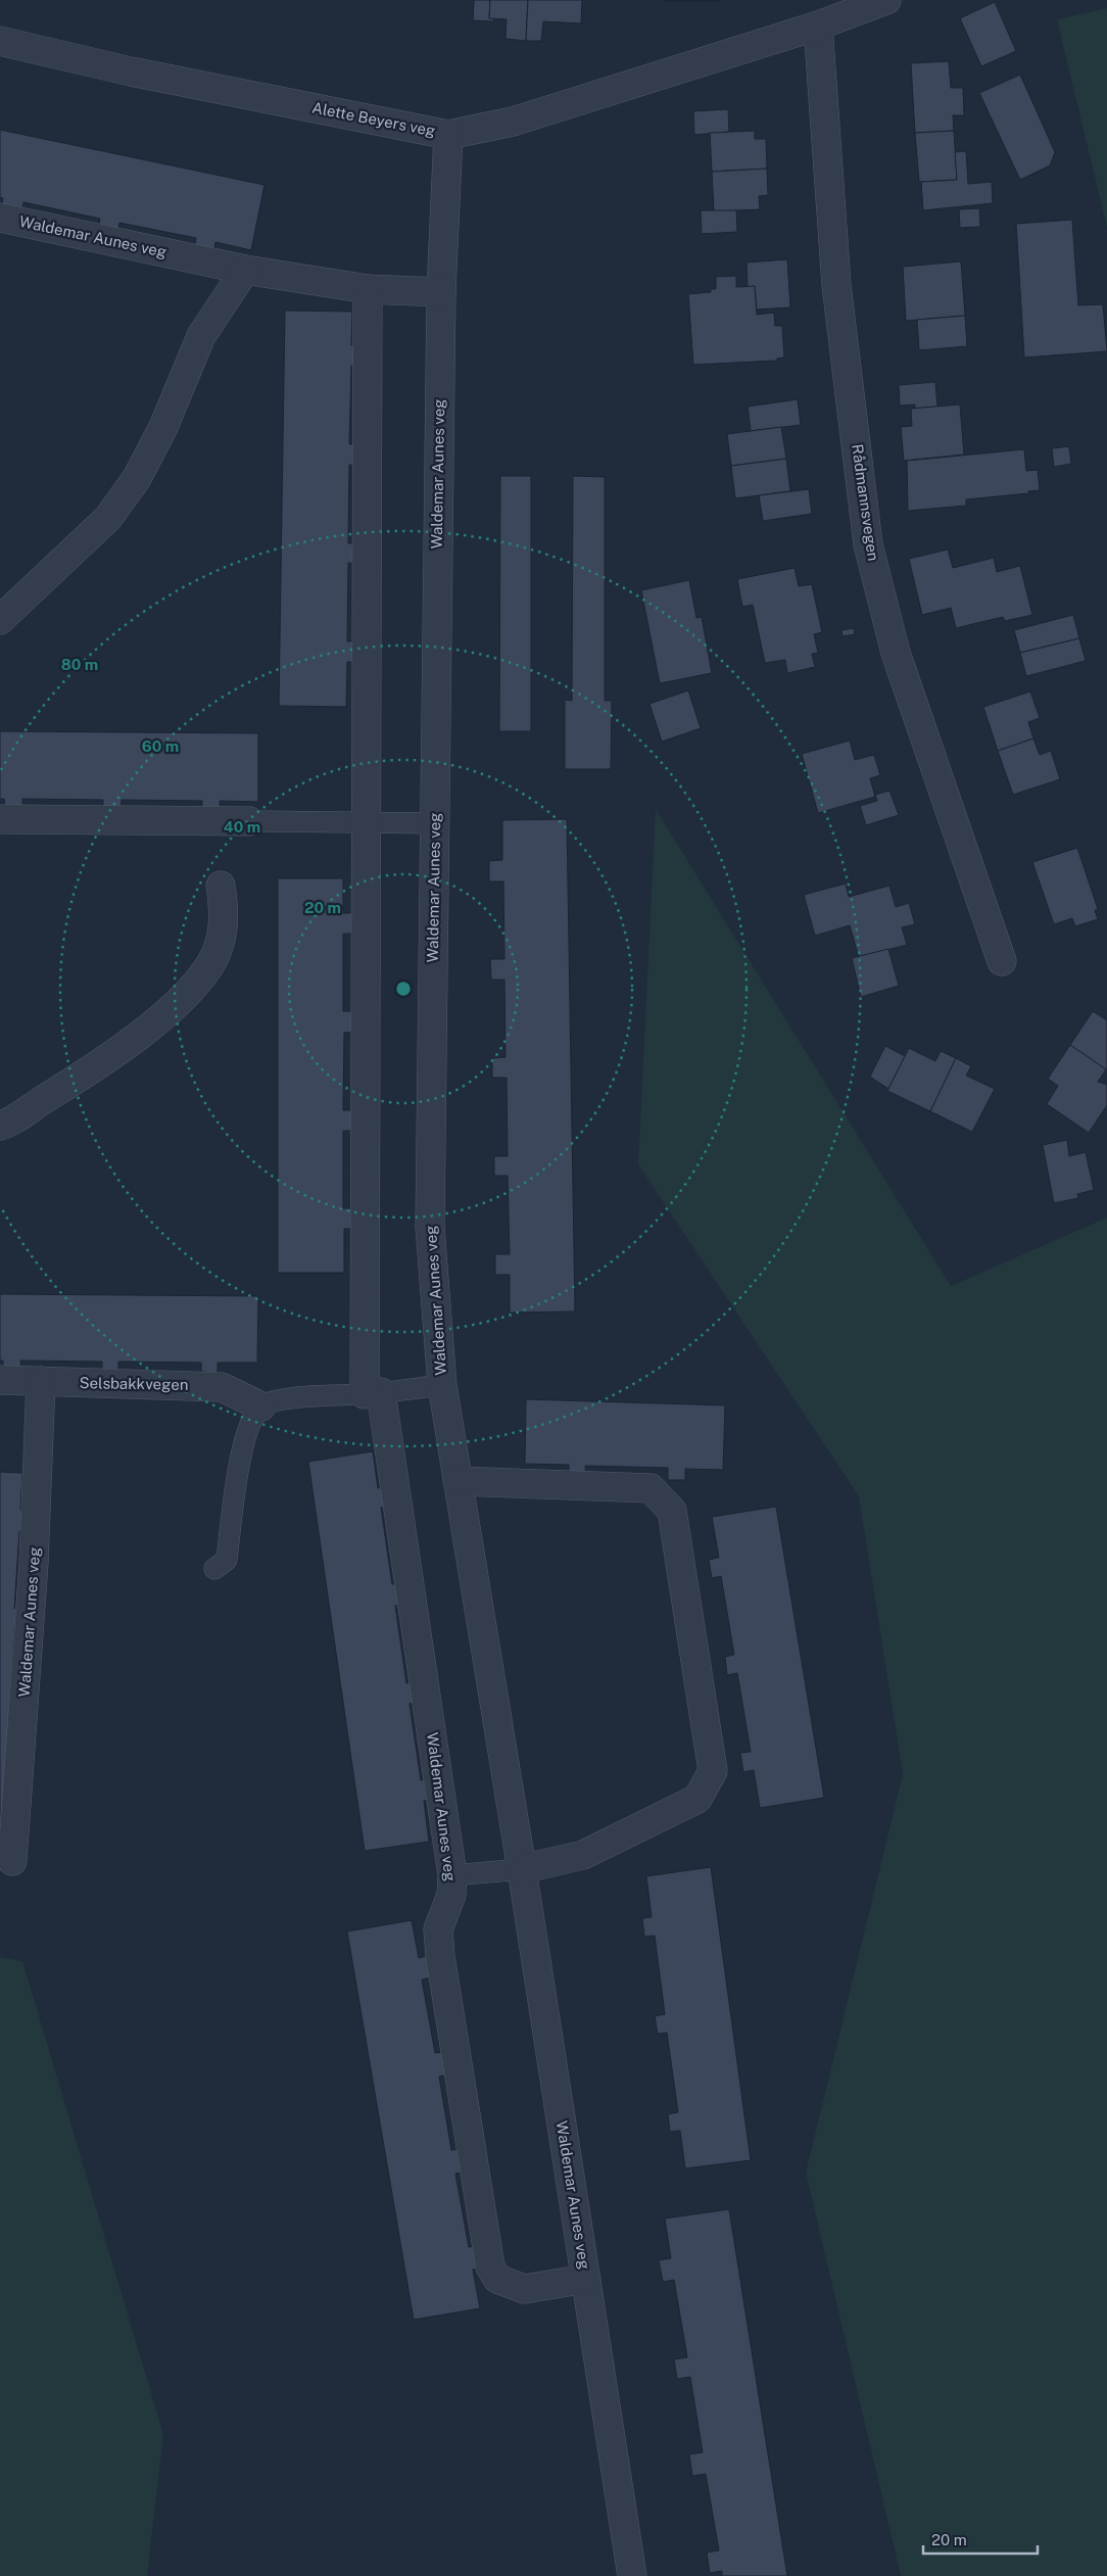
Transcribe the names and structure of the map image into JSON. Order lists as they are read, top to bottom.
{
  "streets": {
    "street": [
      "Alette Beyers veg",
      "Waldemar Aunes veg",
      "Rådmannsvegen",
      "Selsbakkvegen"
    ]
  },
  "crossings": [
    ["Alette Beyers veg", "Waldemar Aunes veg"],
    ["Alette Beyers veg", "Rådmannsvegen"],
    ["Waldemar Aunes veg", "Selsbakkvegen"]
  ],
  "scale_bar": "20 m",
  "rings": [
    "80 m",
    "60 m",
    "40 m",
    "20 m"
  ]
}
